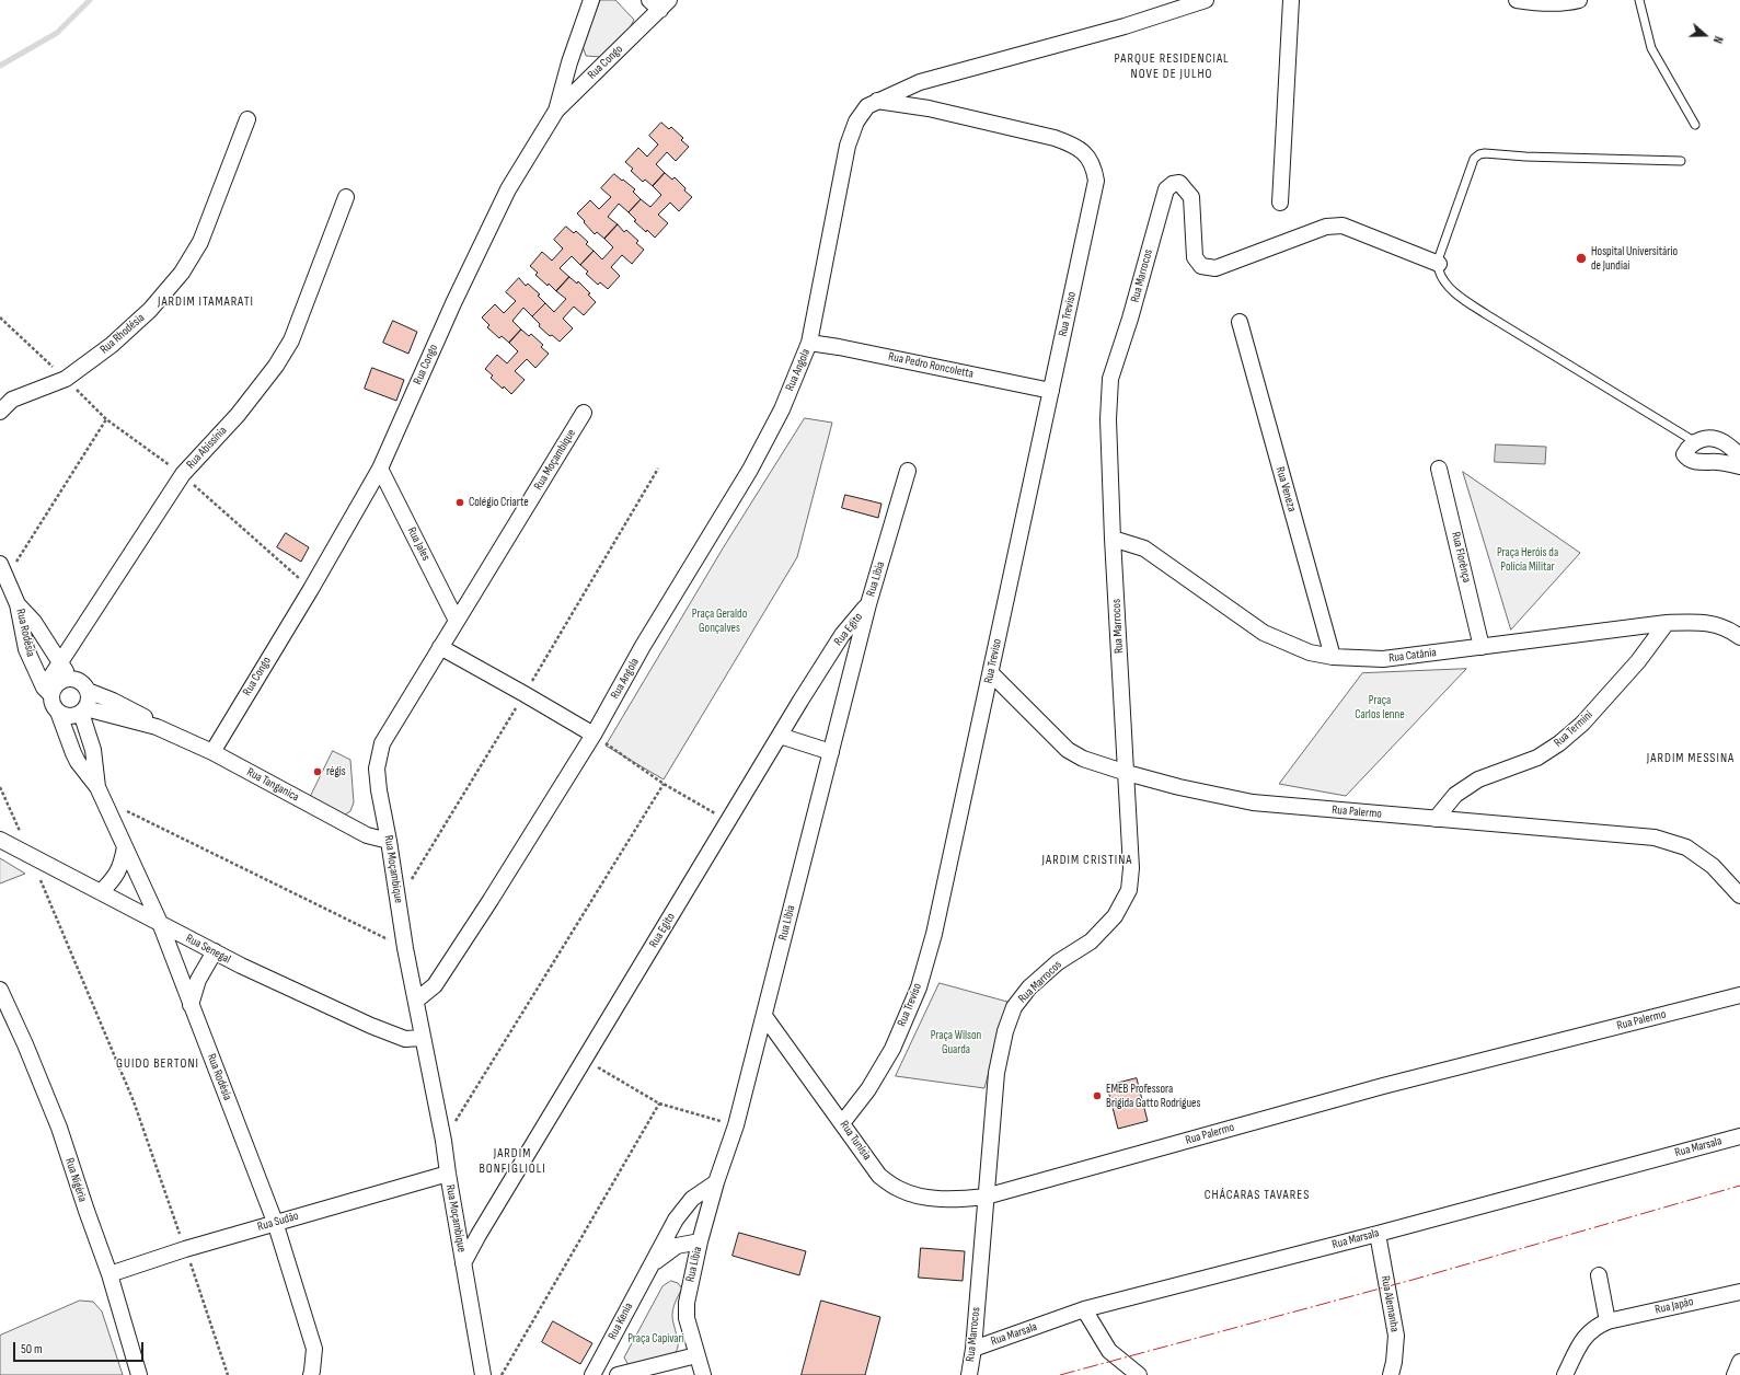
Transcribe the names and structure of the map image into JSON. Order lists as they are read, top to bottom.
{
  "streets": {
    "street": [
      "Rua Congo",
      "Rua Marrocos",
      "Rua Treviso",
      "Rua Rhodésia",
      "Rua Pedro Roncoletta",
      "Rua Angola",
      "Rua Abissínia",
      "Rua Moçambique",
      "Rua Veneza",
      "Rua Jales",
      "Rua Florênça",
      "Rua Líbia",
      "Rua Egito",
      "Rua Rodésia",
      "Rua Catânia",
      "Rua Termini",
      "Rua Tanganica",
      "Rua Palermo",
      "Rua Senegal",
      "Rua Tunísia",
      "Rua Marsala",
      "Rua Nigéria",
      "Rua Sudão",
      "Rua Alemanha",
      "Rua Japão",
      "Rua Kenia"
    ]
  },
  "crossings": [
    ["Rua Congo", "Rua Jales"],
    ["Rua Congo", "Rua Tanganica"],
    ["Rua Marrocos", "Rua Catânia"],
    ["Rua Marrocos", "Rua Palermo"],
    ["Rua Marrocos", "Rua Tunísia"],
    ["Rua Marrocos", "Rua Marsala"],
    ["Rua Treviso", "Rua Pedro Roncoletta"],
    ["Rua Treviso", "Rua Angola"],
    ["Rua Treviso", "Rua Palermo"],
    ["Rua Treviso", "Rua Tunísia"],
    ["Rua Pedro Roncoletta", "Rua Angola"],
    ["Rua Angola", "Rua Moçambique"],
    ["Rua Abissínia", "Rua Rodésia"],
    ["Rua Abissínia", "Rua Tanganica"],
    ["Rua Moçambique", "Rua Jales"],
    ["Rua Moçambique", "Rua Egito"],
    ["Rua Moçambique", "Rua Tanganica"],
    ["Rua Moçambique", "Rua Senegal"],
    ["Rua Moçambique", "Rua Sudão"],
    ["Rua Veneza", "Rua Catânia"],
    ["Rua Florênça", "Rua Catânia"],
    ["Rua Líbia", "Rua Egito"],
    ["Rua Líbia", "Rua Tunísia"],
    ["Rua Líbia", "Rua Kenia"],
    ["Rua Rodésia", "Rua Tanganica"],
    ["Rua Rodésia", "Rua Senegal"],
    ["Rua Rodésia", "Rua Sudão"],
    ["Rua Catânia", "Rua Termini"],
    ["Rua Termini", "Rua Palermo"],
    ["Rua Palermo", "Rua Tunísia"],
    ["Rua Marsala", "Rua Alemanha"],
    ["Rua Nigéria", "Rua Sudão"]
  ],
  "districts": [
    "PARQUE RESIDENCIAL NOVE DE JULHO",
    "JARDIM ITAMARATI",
    "JARDIM MESSINA",
    "JARDIM CRISTINA",
    "GUIDO BERTONI",
    "JARDIM BONFIGLIOLI",
    "CHÁCARAS TAVARES"
  ],
  "parks": [
    "Praça Heróis da Polícia Militar",
    "Praça Geraldo Gonçalves",
    "Praça Carlos Ienne",
    "Praça Wilson Guarda",
    "Praça Capivari"
  ],
  "places": [
    "Hospital Universitário de Jundiaí",
    "Colégio Criarte",
    "régis",
    "EMEB Professora Brigida Gatto Rodrigues"
  ],
  "scale_bar": "50 m",
  "north": "right"
}
